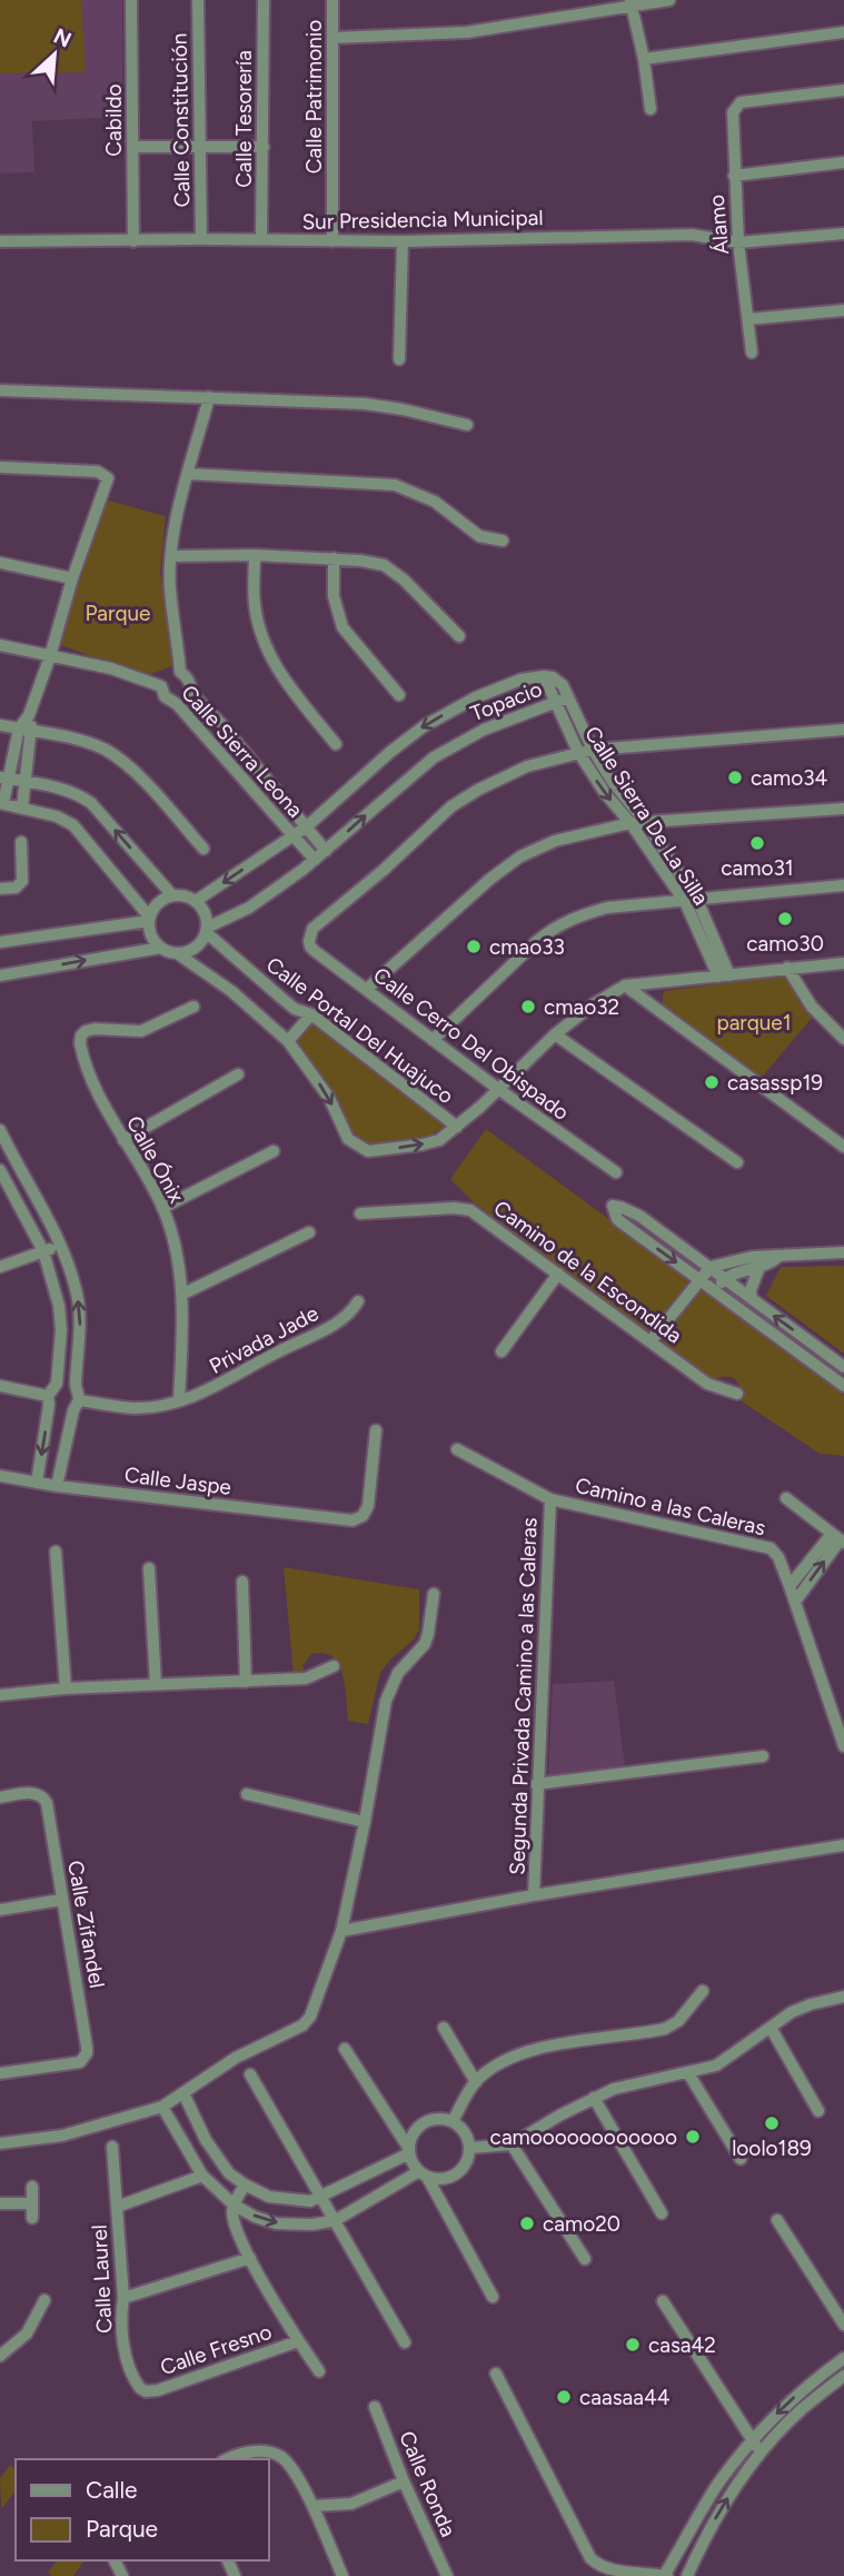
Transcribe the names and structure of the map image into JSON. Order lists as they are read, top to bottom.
{
  "streets": {
    "street": [
      "Calle Patrimonio",
      "Calle Tesorería",
      "Cabildo",
      "Calle Constitución",
      "Sur Presidencia Municipal",
      "Álamo",
      "Topacio",
      "Calle Sierra Leona",
      "Calle Sierra De La Silla",
      "Calle Portal Del Huajuco",
      "Calle Cerro Del Obispado",
      "Calle Ónix",
      "Camino de la Escondida",
      "Privada Jade",
      "Calle Jaspe",
      "Camino a las Caleras",
      "Segunda Privada Camino a las Caleras",
      "Calle Zifandel",
      "Calle Laurel",
      "Calle Fresno",
      "Calle Ronda"
    ]
  },
  "crossings": [
    ["Calle Patrimonio", "Sur Presidencia Municipal"],
    ["Calle Tesorería", "Sur Presidencia Municipal"],
    ["Cabildo", "Sur Presidencia Municipal"],
    ["Calle Constitución", "Sur Presidencia Municipal"],
    ["Sur Presidencia Municipal", "Álamo"],
    ["Topacio", "Calle Sierra Leona"],
    ["Topacio", "Calle Sierra De La Silla"],
    ["Topacio", "Calle Portal Del Huajuco"],
    ["Calle Sierra De La Silla", "Calle Cerro Del Obispado"],
    ["Calle Ónix", "Privada Jade"],
    ["Camino a las Caleras", "Segunda Privada Camino a las Caleras"],
    ["Calle Laurel", "Calle Fresno"]
  ],
  "parks": ["Parque", "parque1"],
  "places": [
    "camo34",
    "camo31",
    "camo30",
    "cmao33",
    "cmao32",
    "casassp19",
    "loolo189",
    "camoooooooooooo",
    "camo20",
    "casa42",
    "caasaa44"
  ],
  "legend": ["Calle", "Parque"],
  "north": "top right"
}
